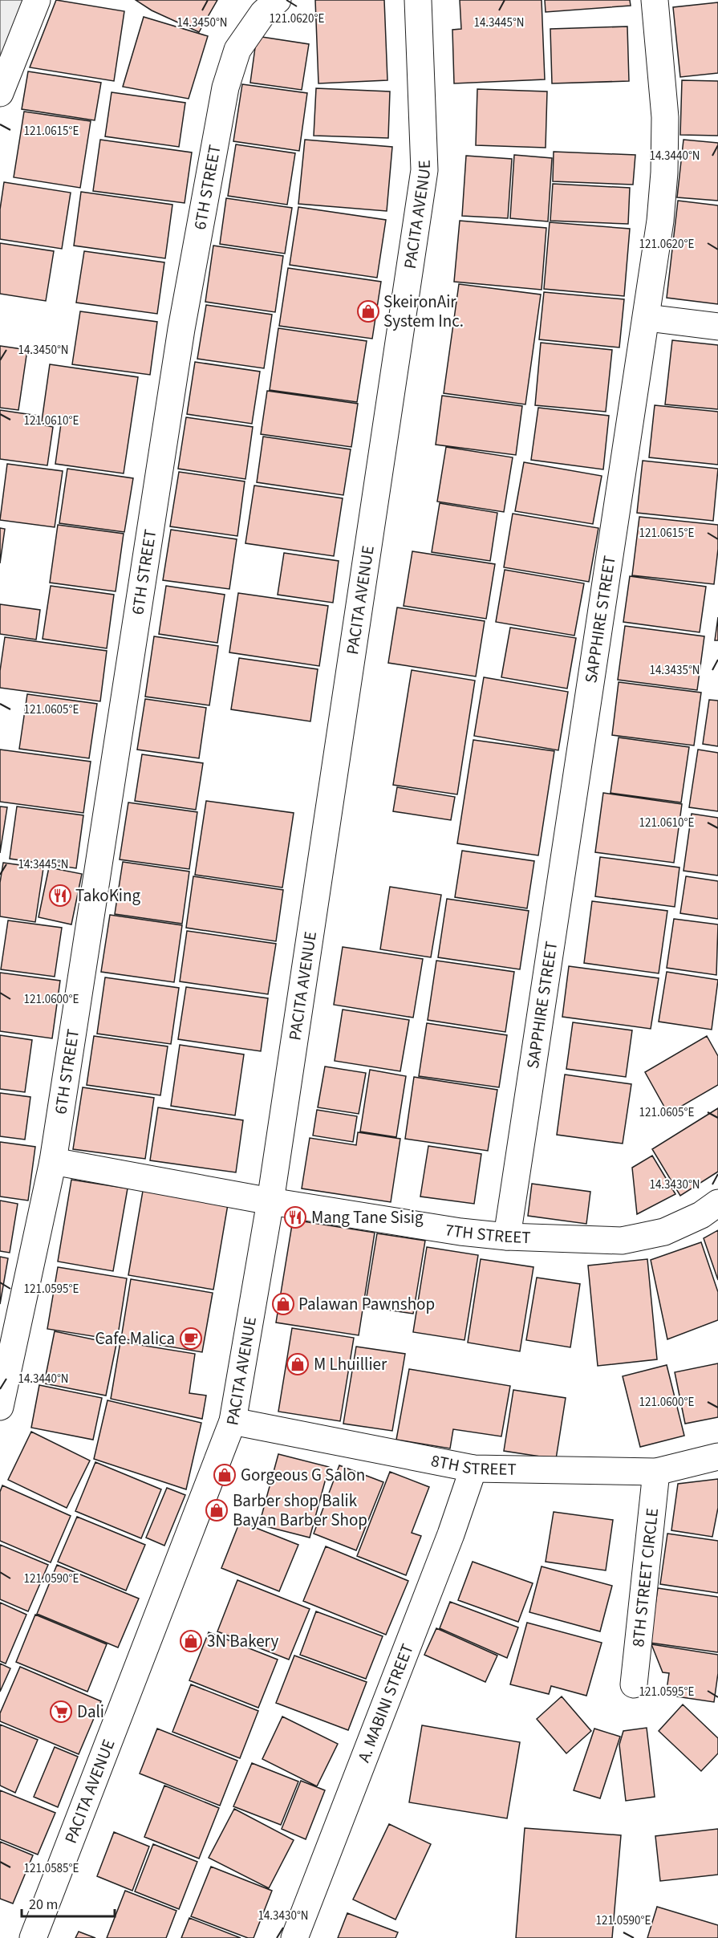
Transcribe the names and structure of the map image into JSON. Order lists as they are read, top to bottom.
{
  "streets": {
    "street": [
      "6TH STREET",
      "PACITA AVENUE",
      "SAPPHIRE STREET",
      "7TH STREET",
      "8TH STREET",
      "8TH STREET CIRCLE",
      "A. MABINI STREET"
    ]
  },
  "crossings": [
    ["6TH STREET", "7TH STREET"],
    ["PACITA AVENUE", "7TH STREET"],
    ["PACITA AVENUE", "8TH STREET"],
    ["SAPPHIRE STREET", "7TH STREET"],
    ["8TH STREET", "8TH STREET CIRCLE"],
    ["8TH STREET", "A. MABINI STREET"]
  ],
  "places": {
    "shop": [
      "SkeironAir System Inc.",
      "Palawan Pawnshop",
      "M Lhuillier",
      "Gorgeous G Salon",
      "Barber shop Balik Bayan Barber Shop",
      "3N Bakery"
    ],
    "restaurant": ["TakoKing", "Mang Tane Sisig"],
    "cafe": ["Cafe Malica"],
    "supermarket": ["Dali"]
  },
  "scale_bar": "20 m",
  "coordinates": [
    "121.0620°E",
    "14.3450°N",
    "14.3445°N",
    "121.0615°E",
    "14.3440°N",
    "121.0610°E",
    "14.3435°N",
    "121.0605°E",
    "121.0600°E",
    "14.3430°N",
    "121.0595°E",
    "121.0590°E",
    "121.0585°E"
  ]
}
